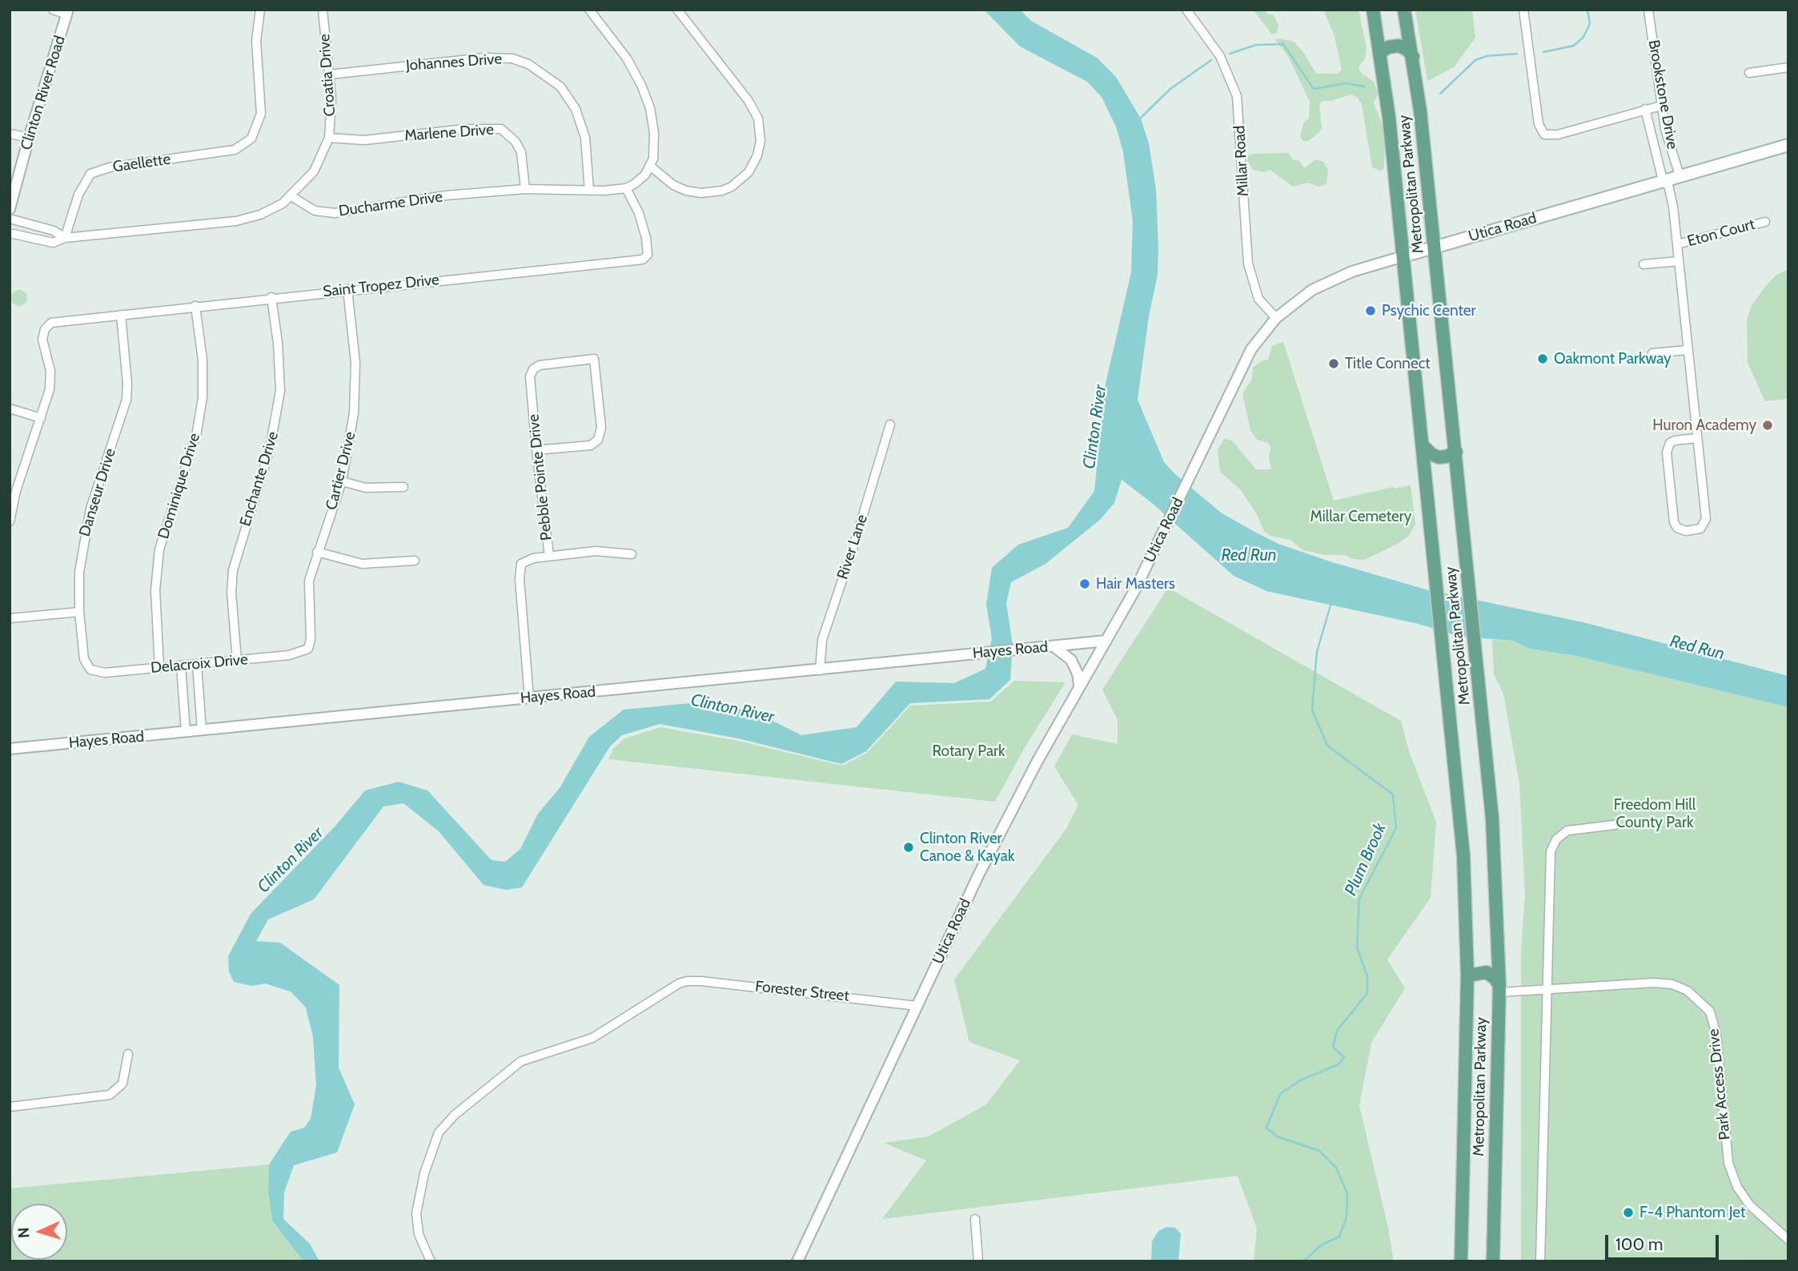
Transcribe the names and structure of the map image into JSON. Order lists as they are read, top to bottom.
{
  "streets": {
    "main road": ["Metropolitan Parkway", "Utica Road"],
    "street": [
      "Johannes Drive",
      "Croatia Drive",
      "Clinton River Road",
      "Brookstone Drive",
      "Marlene Drive",
      "Millar Road",
      "Gaellette",
      "Ducharme Drive",
      "Eton Court",
      "Saint Tropez Drive",
      "Cartier Drive",
      "Pebble Pointe Drive",
      "Enchante Drive",
      "Dominique Drive",
      "Danseur Drive",
      "River Lane",
      "Hayes Road",
      "Delacroix Drive",
      "Forester Street",
      "Park Access Drive"
    ]
  },
  "crossings": [
    ["Johannes Drive", "Croatia Drive"],
    ["Johannes Drive", "Ducharme Drive"],
    ["Croatia Drive", "Marlene Drive"],
    ["Croatia Drive", "Ducharme Drive"],
    ["Brookstone Drive", "Utica Road"],
    ["Brookstone Drive", "Eton Court"],
    ["Marlene Drive", "Ducharme Drive"],
    ["Millar Road", "Utica Road"],
    ["Metropolitan Parkway", "Utica Road"],
    ["Metropolitan Parkway", "Park Access Drive"],
    ["Ducharme Drive", "Saint Tropez Drive"],
    ["Utica Road", "Hayes Road"],
    ["Utica Road", "Forester Street"],
    ["Saint Tropez Drive", "Cartier Drive"],
    ["Saint Tropez Drive", "Enchante Drive"],
    ["Saint Tropez Drive", "Dominique Drive"],
    ["Saint Tropez Drive", "Danseur Drive"],
    ["Cartier Drive", "Delacroix Drive"],
    ["Pebble Pointe Drive", "Hayes Road"],
    ["Enchante Drive", "Delacroix Drive"],
    ["Dominique Drive", "Delacroix Drive"],
    ["Danseur Drive", "Delacroix Drive"],
    ["River Lane", "Hayes Road"]
  ],
  "water": ["Clinton River", "Red Run", "Plum Brook"],
  "parks": ["Millar Cemetery", "Rotary Park", "Freedom Hill County Park"],
  "places": [
    "Psychic Center",
    "Oakmont Parkway",
    "Title Connect",
    "Huron Academy",
    "Hair Masters",
    "Clinton River Canoe & Kayak",
    "F-4 Phantom Jet"
  ],
  "scale_bar": "100 m",
  "north": "left"
}
